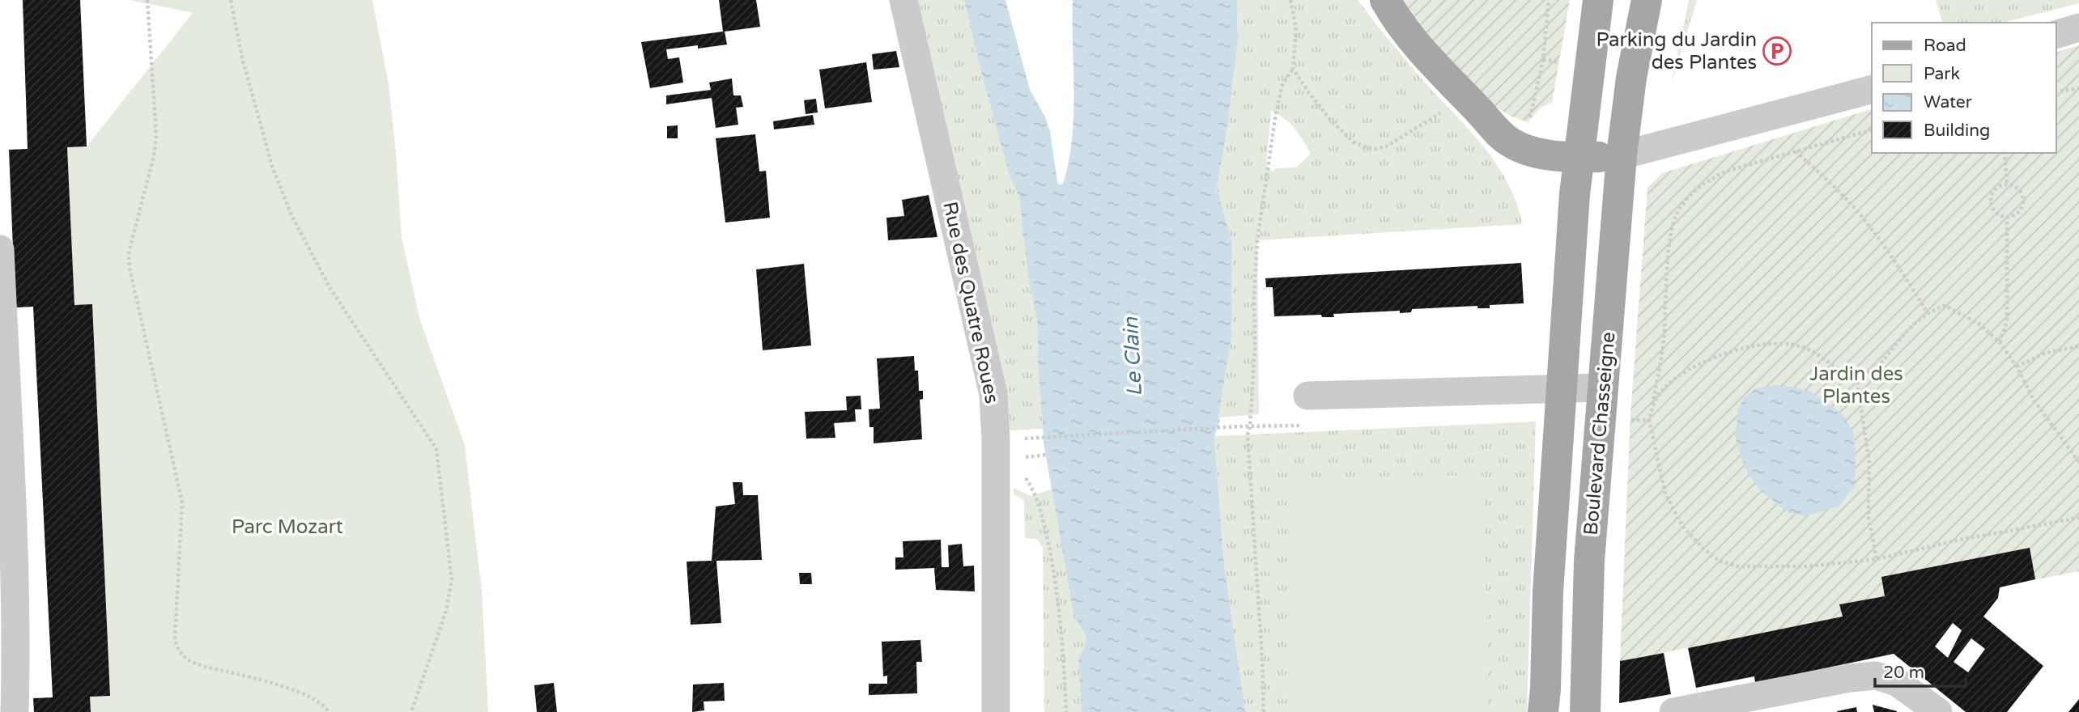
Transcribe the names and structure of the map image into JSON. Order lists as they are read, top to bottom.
{
  "streets": {
    "main road": ["Boulevard Chasseigne"],
    "street": ["Rue des Quatre Roues"]
  },
  "water": ["Le Clain"],
  "parks": ["Jardin des Plantes", "Parc Mozart"],
  "places": {
    "parking": ["Parking du Jardin des Plantes"]
  },
  "legend": [
    "Road",
    "Park",
    "Water",
    "Building"
  ],
  "scale_bar": "20 m"
}
